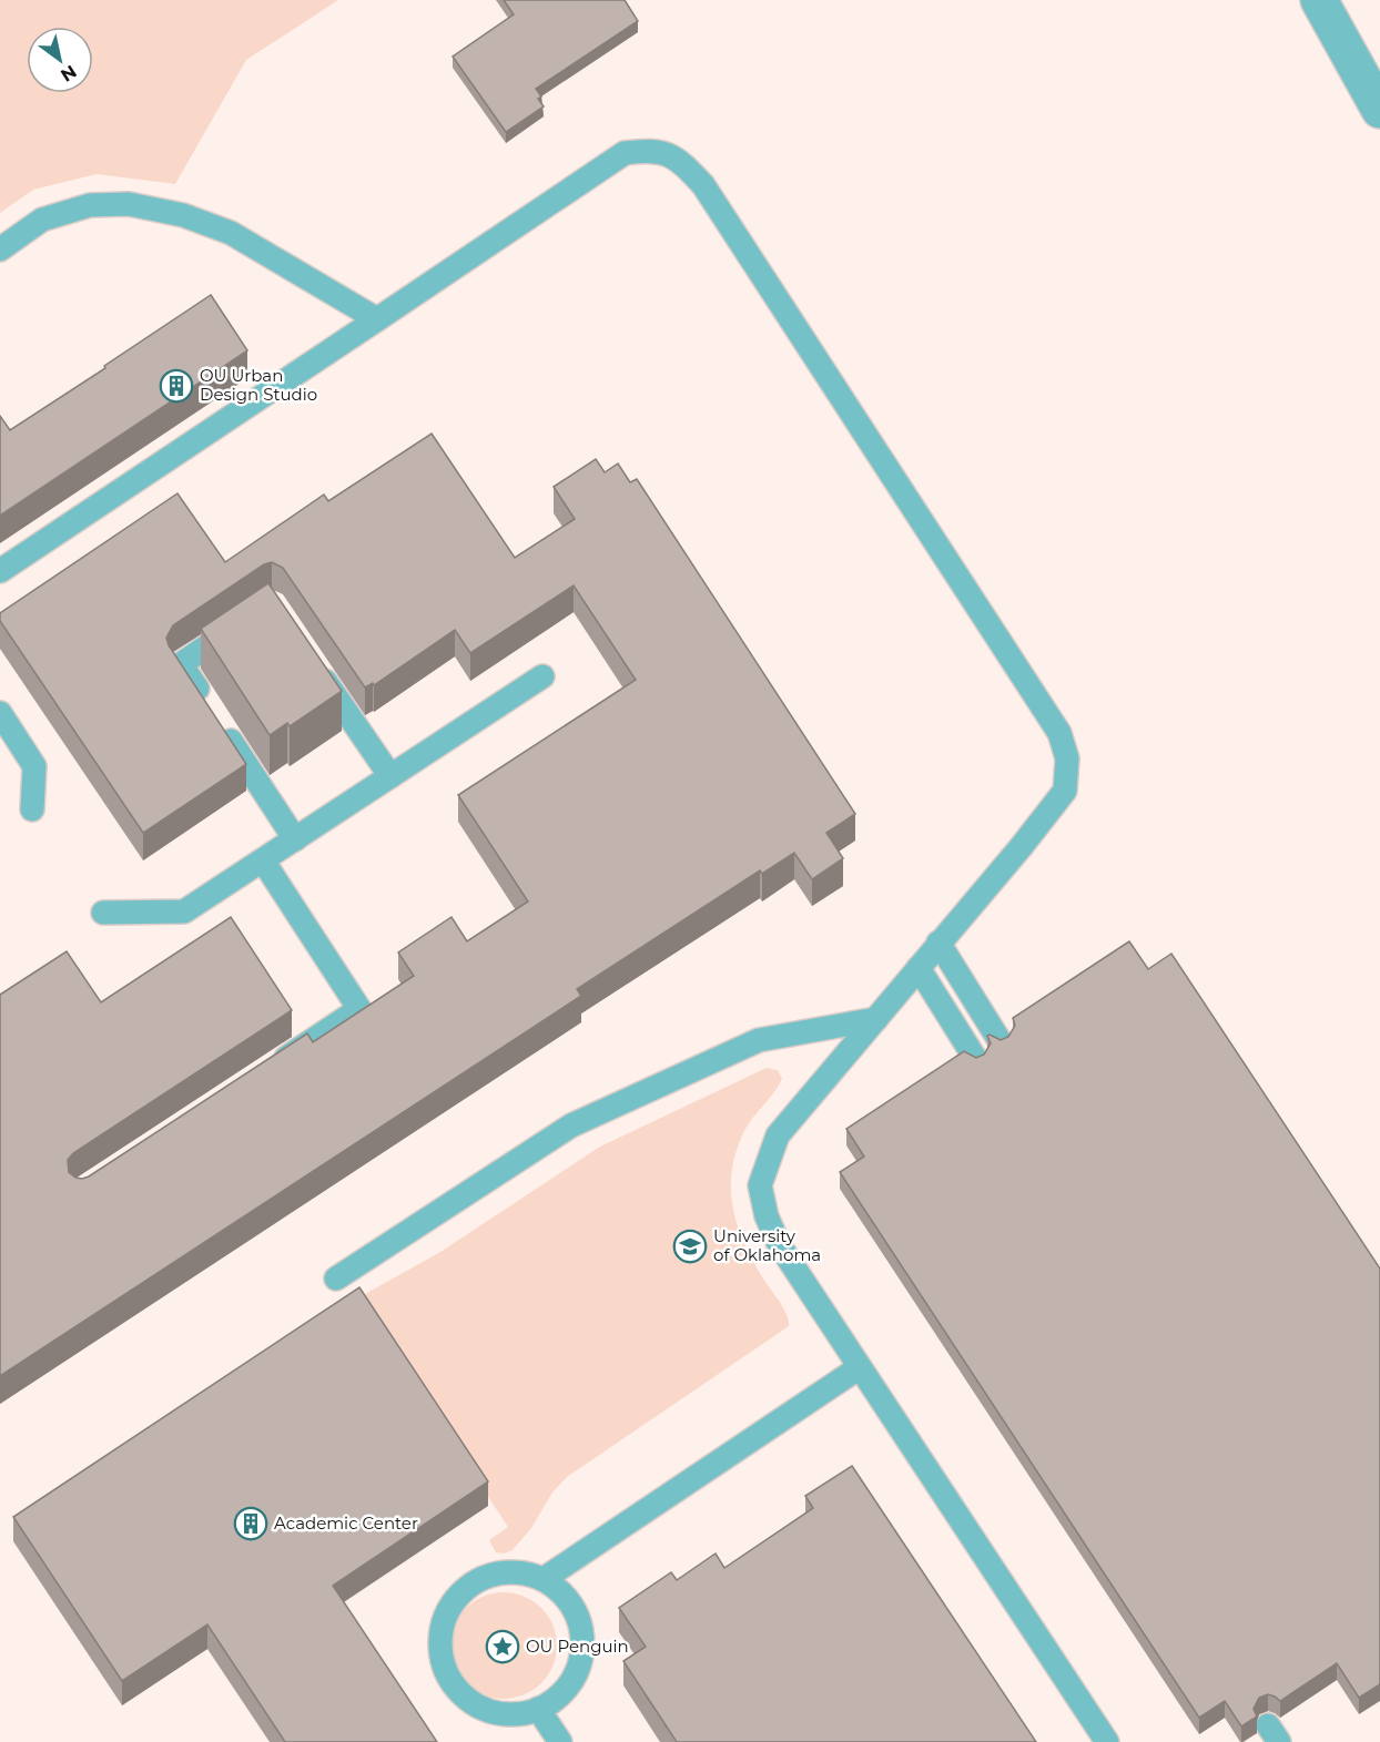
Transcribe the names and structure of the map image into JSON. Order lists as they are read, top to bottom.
{
  "places": {
    "building": ["OU Urban Design Studio", "Academic Center"],
    "school or university": ["University of Oklahoma"],
    "place": ["OU Penguin"]
  },
  "north": "bottom right"
}
